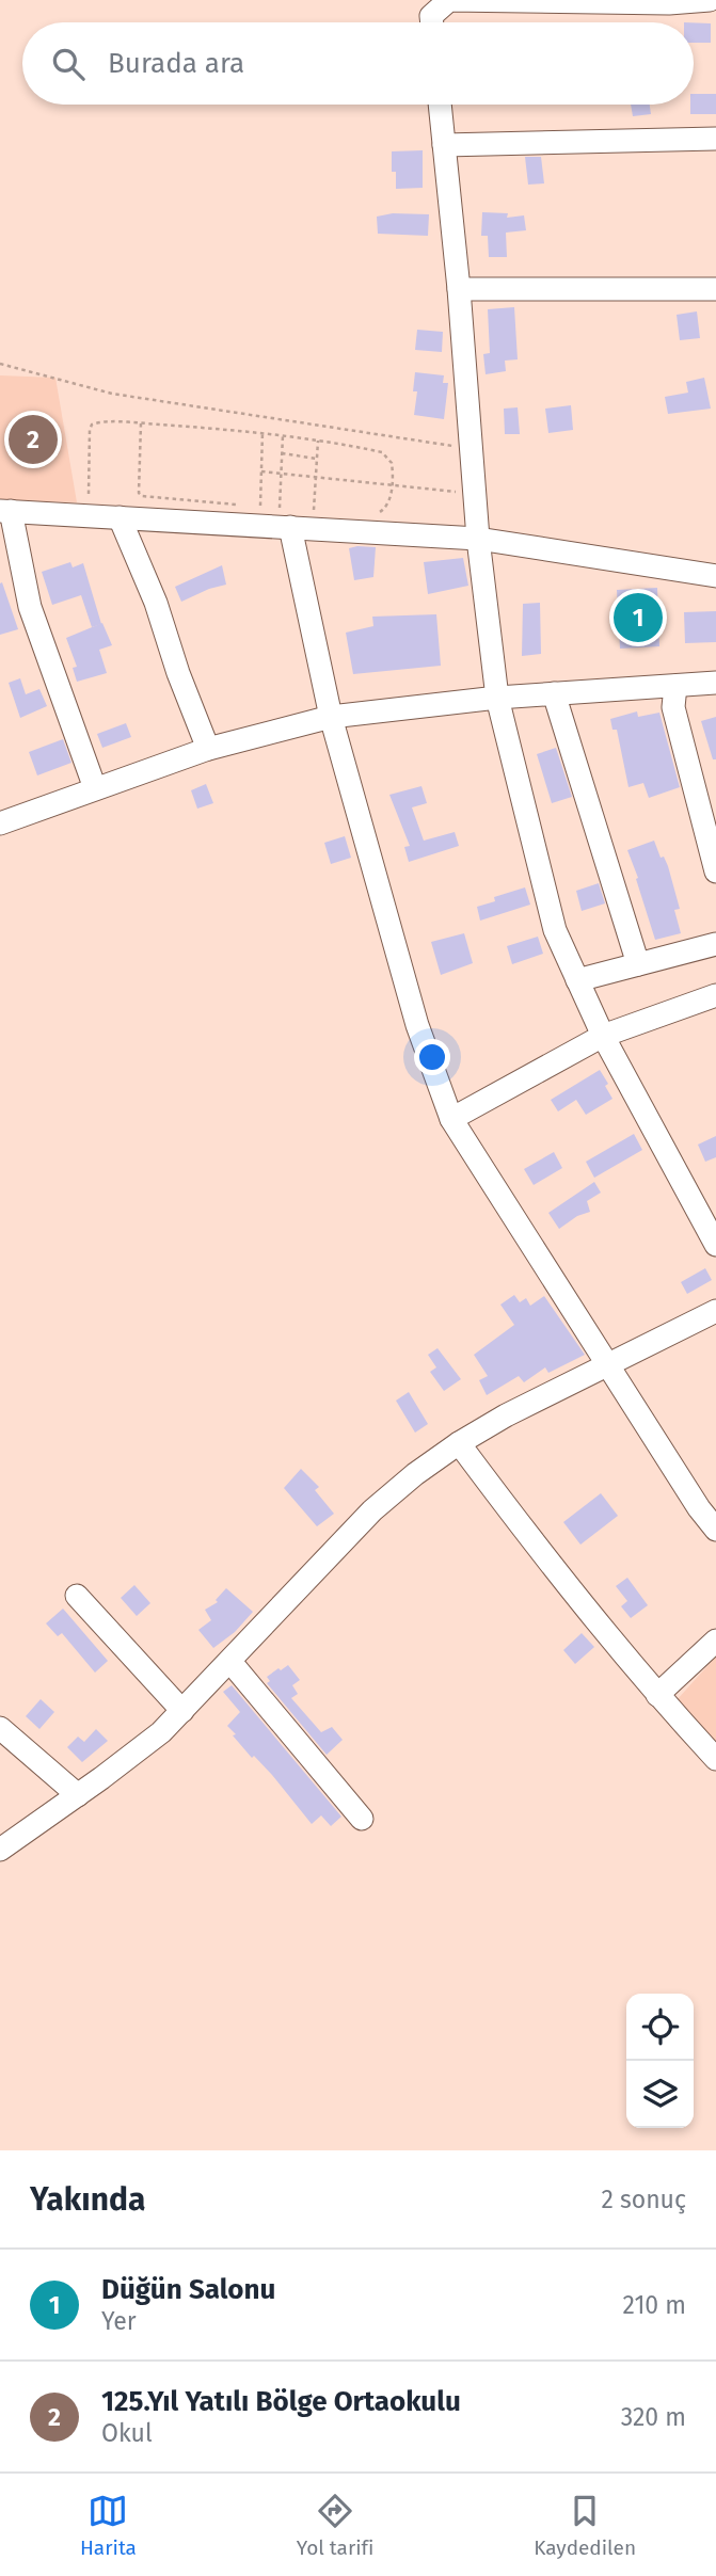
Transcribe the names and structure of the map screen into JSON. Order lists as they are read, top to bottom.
{
  "page": {
    "search": "Burada ara",
    "pins": ["2", "1"],
    "heading": ["Yakında", "2 sonuç"],
    "list": [
      {
        "mark": "1",
        "name": "Düğün Salonu",
        "note": "Yer",
        "value": "210 m"
      },
      {
        "mark": "2",
        "name": "125.Yıl Yatılı Bölge Ortaokulu",
        "note": "Okul",
        "value": "320 m"
      }
    ],
    "nav": ["Harita", "Yol tarifi", "Kaydedilen"]
  }
}
